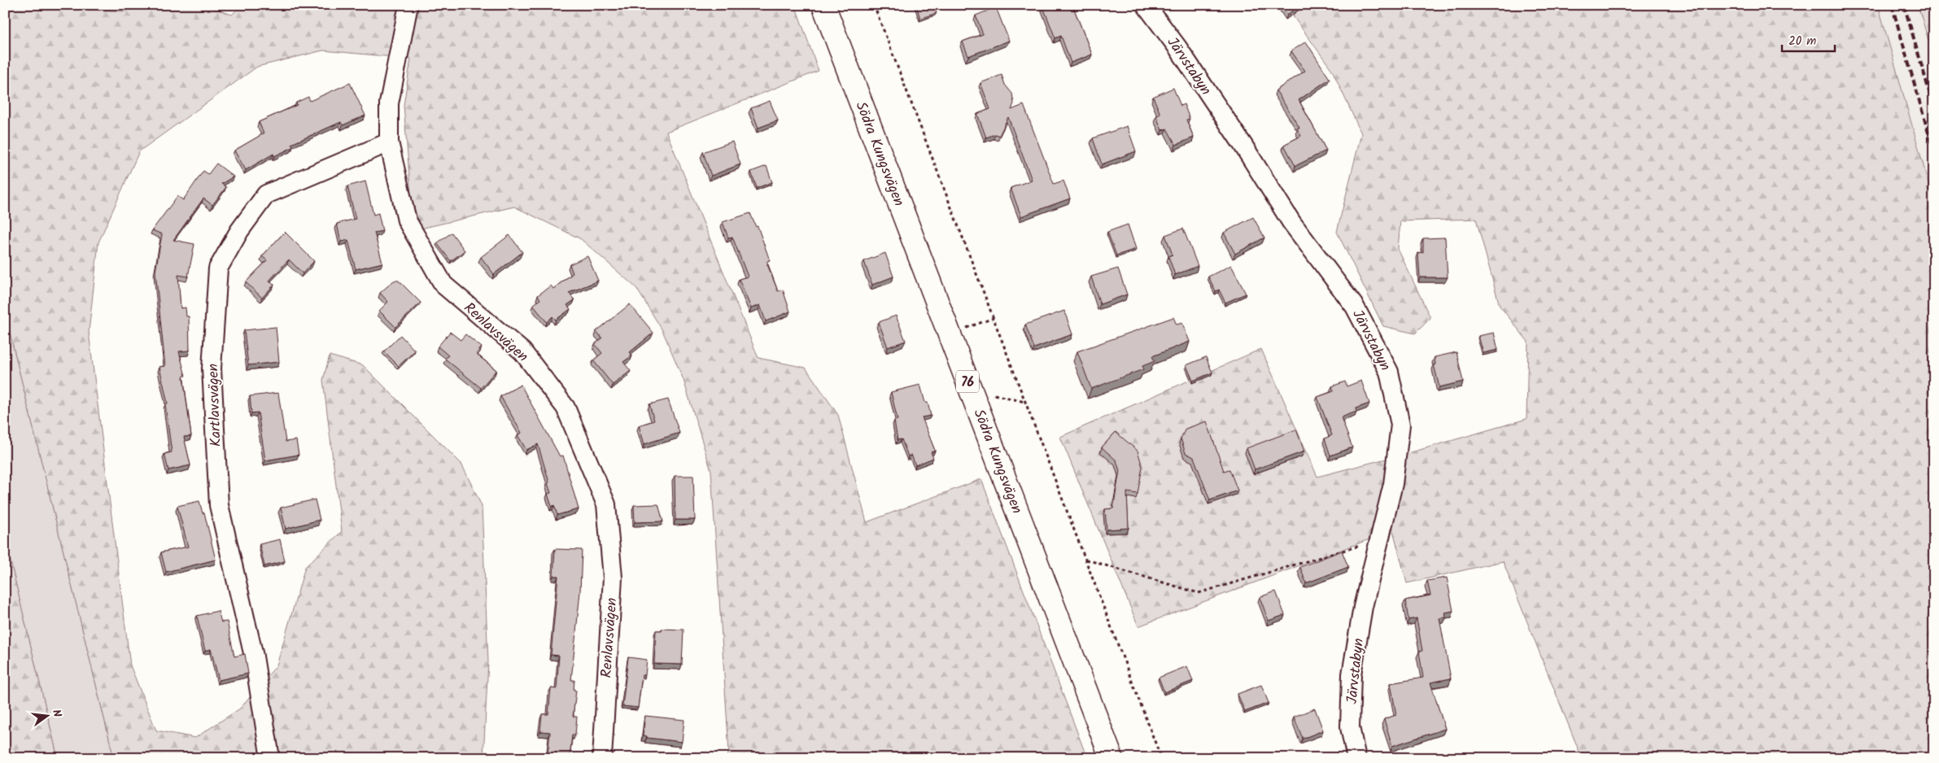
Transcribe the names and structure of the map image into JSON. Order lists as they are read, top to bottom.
{
  "streets": {
    "main road": ["Södra Kungsvägen", "76"],
    "street": ["Järvstabyn", "Renlavsvägen", "Kartlavsvägen"]
  },
  "crossings": [
    ["Renlavsvägen", "Kartlavsvägen"]
  ],
  "scale_bar": "20 m",
  "north": "right"
}
